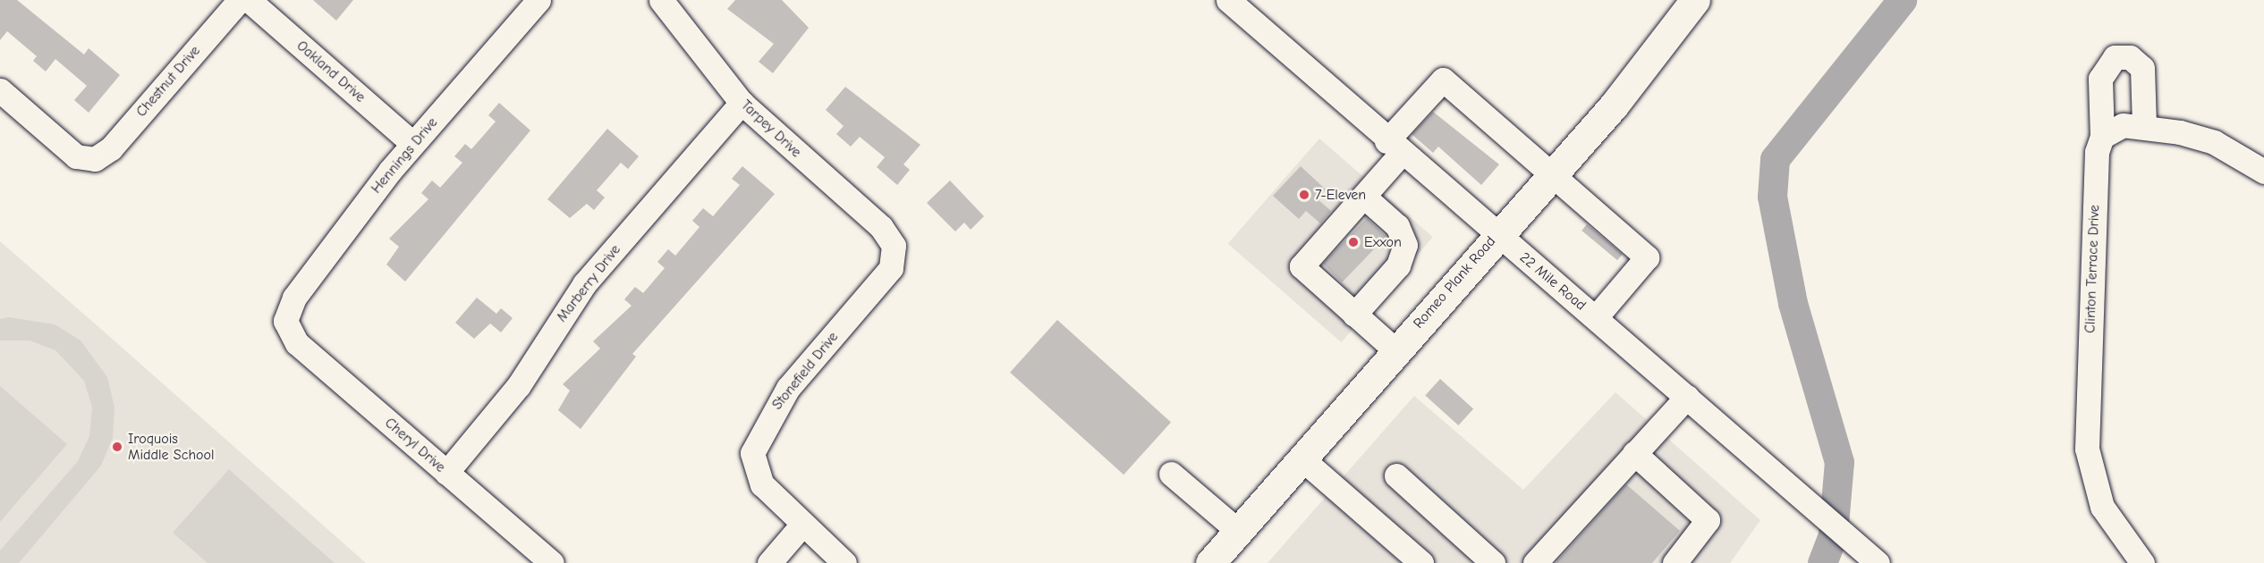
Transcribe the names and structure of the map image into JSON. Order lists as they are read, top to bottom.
{
  "streets": {
    "main road": ["Romeo Plank Road"],
    "street": [
      "Oakland Drive",
      "Chestnut Drive",
      "Tarpey Drive",
      "Hennings Drive",
      "Clinton Terrace Drive",
      "22 Mile Road",
      "Marberry Drive",
      "Stonefield Drive",
      "Cheryl Drive"
    ]
  },
  "crossings": [
    ["Oakland Drive", "Hennings Drive"],
    ["Tarpey Drive", "Marberry Drive"],
    ["Tarpey Drive", "Stonefield Drive"],
    ["Hennings Drive", "Cheryl Drive"],
    ["22 Mile Road", "Romeo Plank Road"],
    ["Marberry Drive", "Cheryl Drive"]
  ],
  "places": ["7-Eleven", "Exxon", "Iroquois Middle School"]
}
